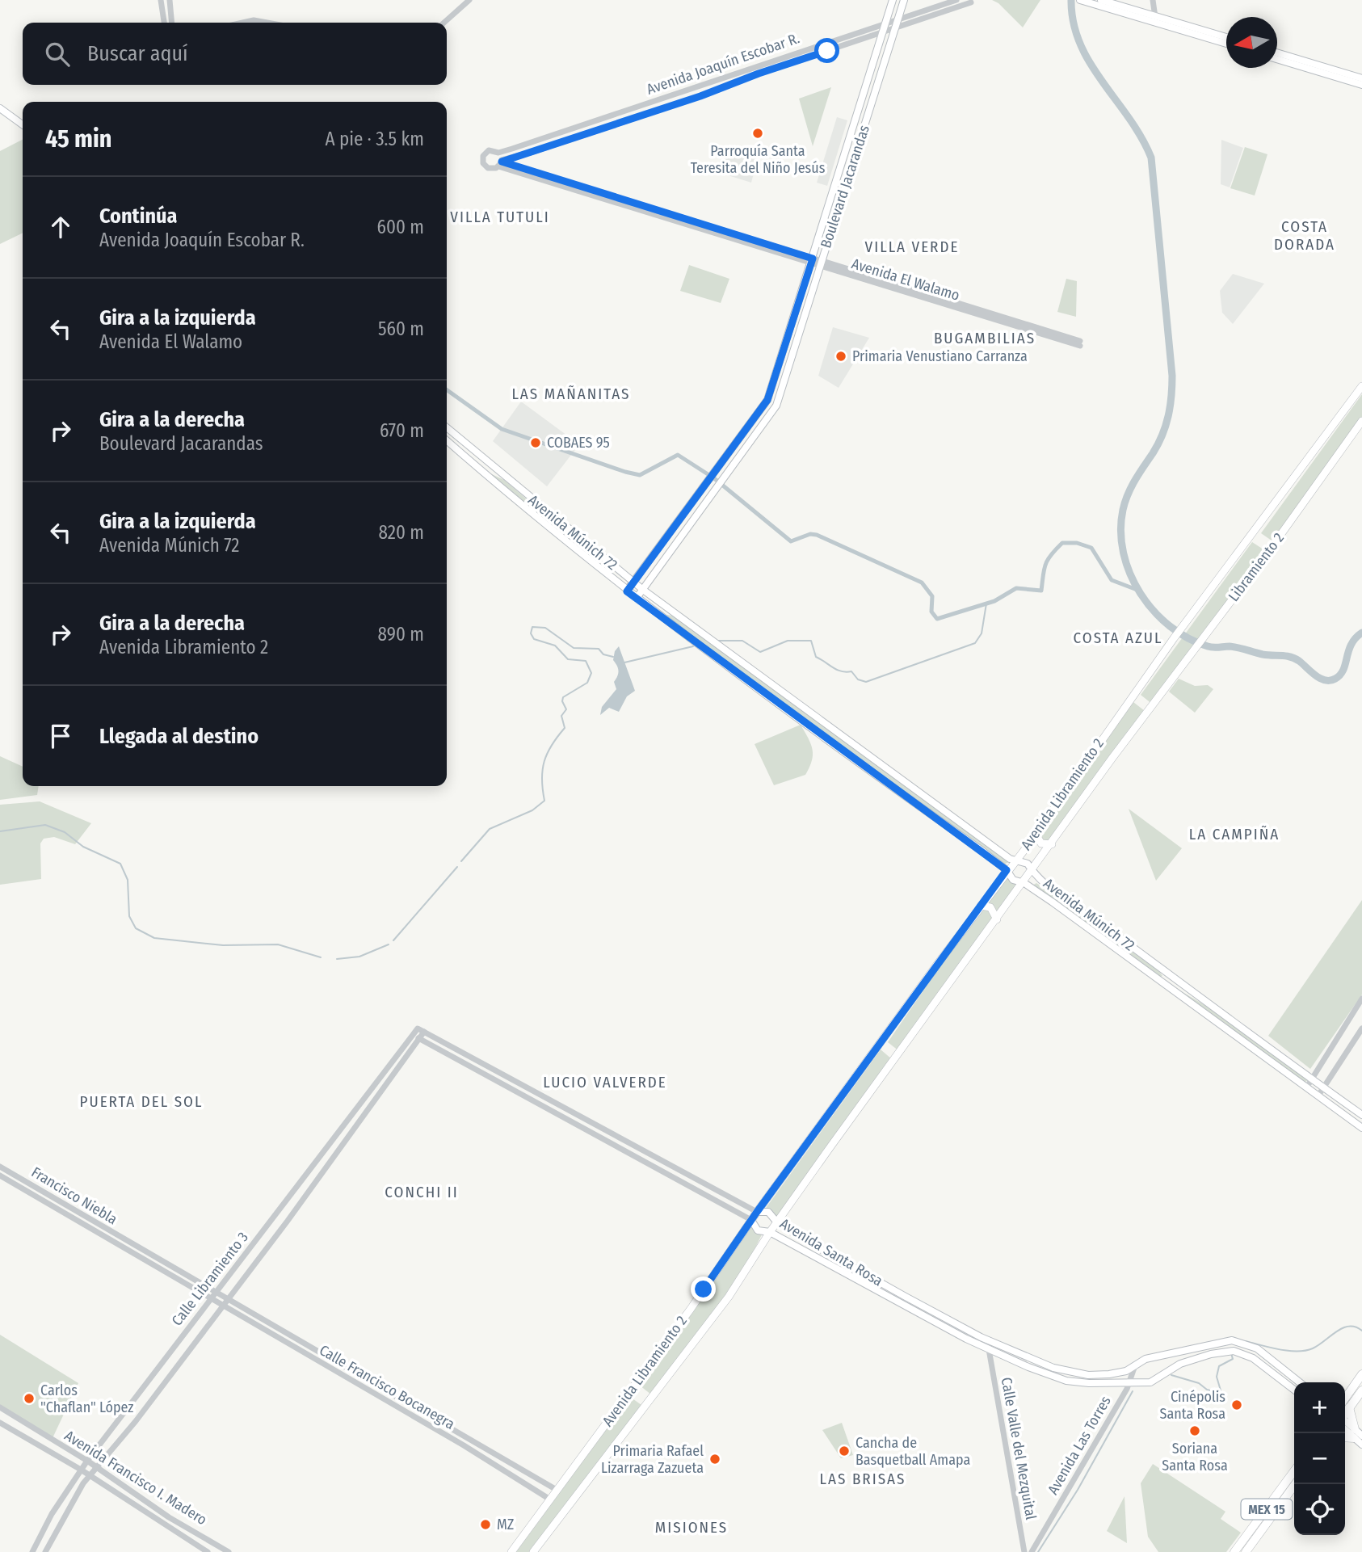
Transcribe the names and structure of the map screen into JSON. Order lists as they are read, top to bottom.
{
  "streets": {
    "highway": ["MEX 15"],
    "main road": [
      "Boulevard Jacarandas",
      "Avenida Múnich 72",
      "Libramiento 2",
      "Avenida Libramiento 2",
      "Avenida Santa Rosa"
    ],
    "street": [
      "Avenida Joaquín Escobar R.",
      "Avenida El Walamo",
      "Francisco Niebla",
      "Calle Libramiento 3",
      "Calle Francisco Bocanegra",
      "Avenida Las Torres",
      "Calle Valle del Mezquital",
      "Avenida Francisco I. Madero"
    ]
  },
  "crossings": [
    ["Avenida Joaquín Escobar R.", "Boulevard Jacarandas"],
    ["Avenida Joaquín Escobar R.", "Avenida El Walamo"],
    ["Boulevard Jacarandas", "Avenida El Walamo"],
    ["Boulevard Jacarandas", "Avenida Múnich 72"],
    ["Avenida Múnich 72", "Avenida Libramiento 2"],
    ["Libramiento 2", "Avenida Libramiento 2"],
    ["Avenida Libramiento 2", "Avenida Santa Rosa"],
    ["Avenida Libramiento 2", "Calle Francisco Bocanegra"],
    ["Francisco Niebla", "Calle Libramiento 3"],
    ["Francisco Niebla", "Calle Francisco Bocanegra"],
    ["Avenida Santa Rosa", "Calle Libramiento 3"],
    ["Avenida Santa Rosa", "Avenida Las Torres"],
    ["Avenida Santa Rosa", "Calle Valle del Mezquital"],
    ["Calle Libramiento 3", "Calle Francisco Bocanegra"],
    ["Calle Libramiento 3", "Avenida Francisco I. Madero"]
  ],
  "districts": [
    "VILLA TUTULI",
    "COSTA DORADA",
    "VILLA VERDE",
    "BUGAMBILIAS",
    "LAS MAÑANITAS",
    "COSTA AZUL",
    "LA CAMPIÑA",
    "LUCIO VALVERDE",
    "PUERTA DEL SOL",
    "CONCHI II",
    "LAS BRISAS",
    "MISIONES"
  ],
  "places": [
    "Parroquía Santa Teresita del Niño Jesús",
    "Primaria Venustiano Carranza",
    "COBAES 95",
    "Carlos \"Chaflan\" López",
    "Cinépolis Santa Rosa",
    "Soriana Santa Rosa",
    "Cancha de Basquetball Amapa",
    "Primaria Rafael Lizarraga Zazueta",
    "MZ"
  ],
  "north": "left",
  "page": {
    "search": "Buscar aquí",
    "heading": ["45 min", "A pie · 3.5 km"],
    "list": [
      ["Continúa", "Avenida Joaquín Escobar R.", "600 m"],
      ["Gira a la izquierda", "Avenida El Walamo", "560 m"],
      ["Gira a la derecha", "Boulevard Jacarandas", "670 m"],
      ["Gira a la izquierda", "Avenida Múnich 72", "820 m"],
      ["Gira a la derecha", "Avenida Libramiento 2", "890 m"],
      "Llegada al destino"
    ],
    "map_buttons": ["+", "−"]
  }
}
